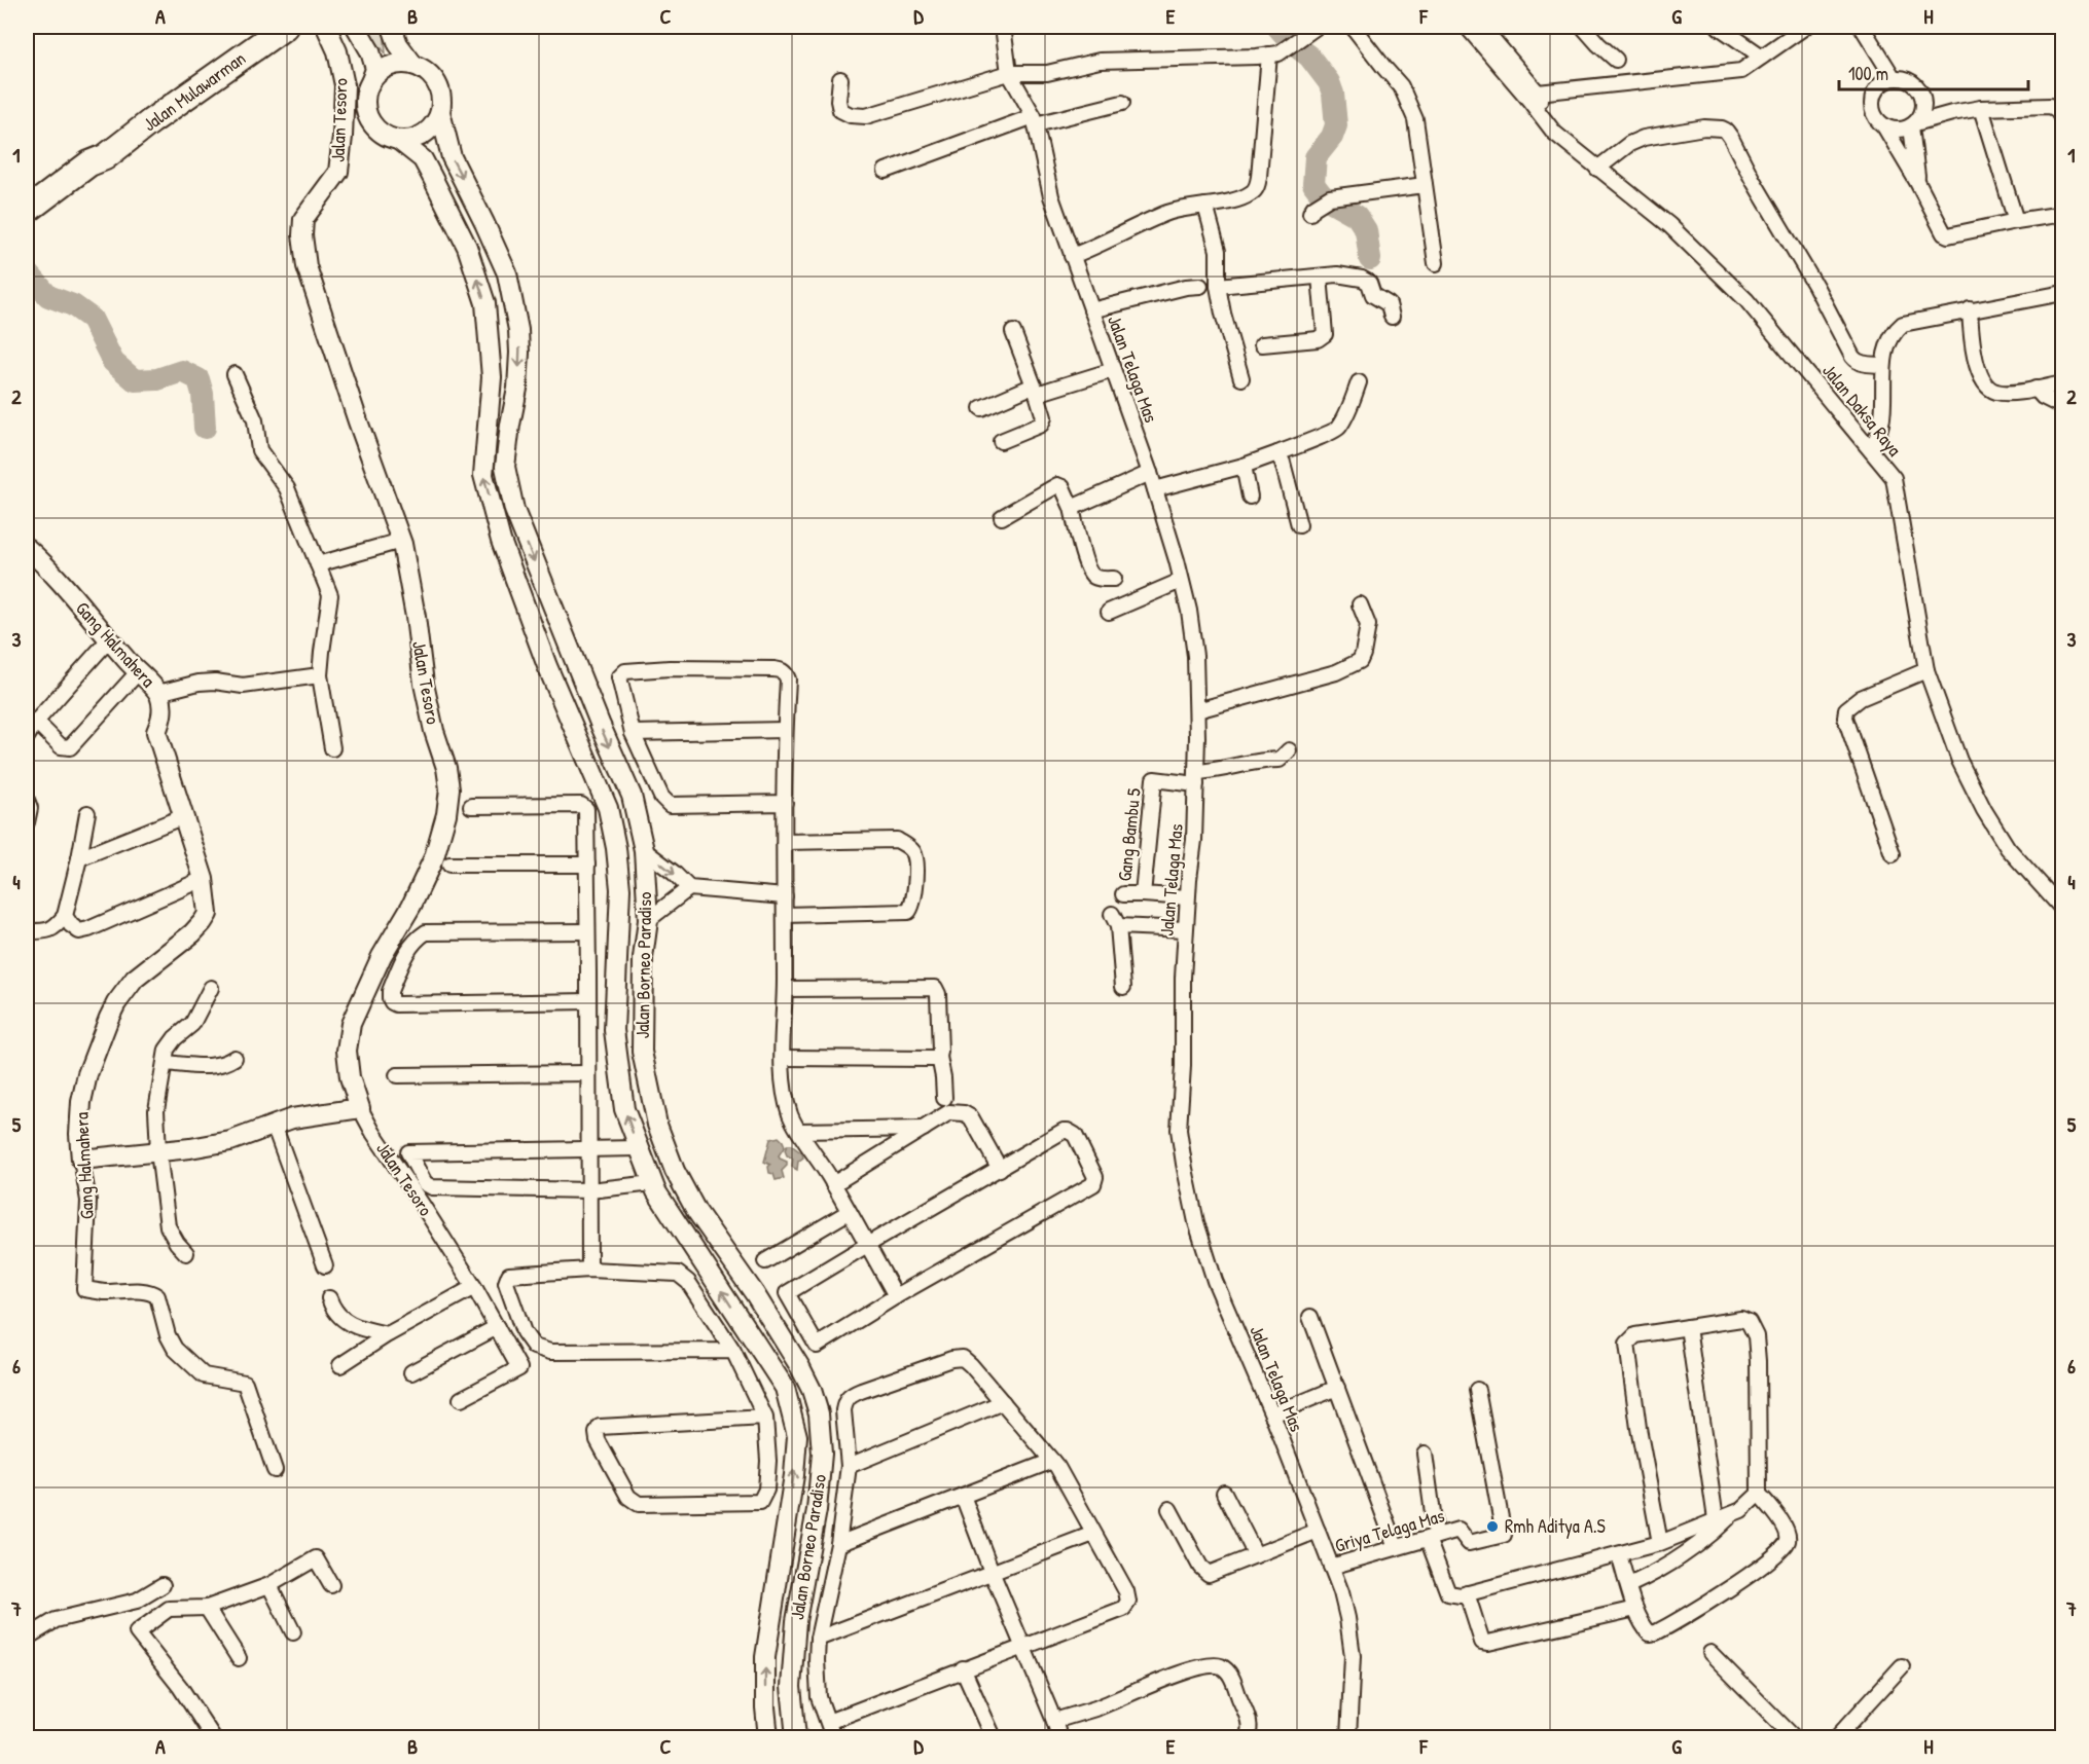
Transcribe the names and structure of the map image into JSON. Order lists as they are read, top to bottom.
{
  "streets": {
    "highway": ["Jalan Mulawarman"],
    "street": [
      "Jalan Tesoro",
      "Jalan Telaga Mas",
      "Jalan Daksa Raya",
      "Gang Halmahera",
      "Gang Bambu 5",
      "Jalan Borneo Paradiso",
      "Griya Telaga Mas"
    ]
  },
  "crossings": [
    ["Jalan Telaga Mas", "Gang Bambu 5"],
    ["Jalan Telaga Mas", "Griya Telaga Mas"]
  ],
  "places": ["Rmh Aditya A.S"],
  "scale_bar": "100 m",
  "grid": {
    "columns": [
      "A",
      "B",
      "C",
      "D",
      "E",
      "F",
      "G",
      "H"
    ],
    "rows": [
      "1",
      "2",
      "3",
      "4",
      "5",
      "6",
      "7"
    ]
  }
}
